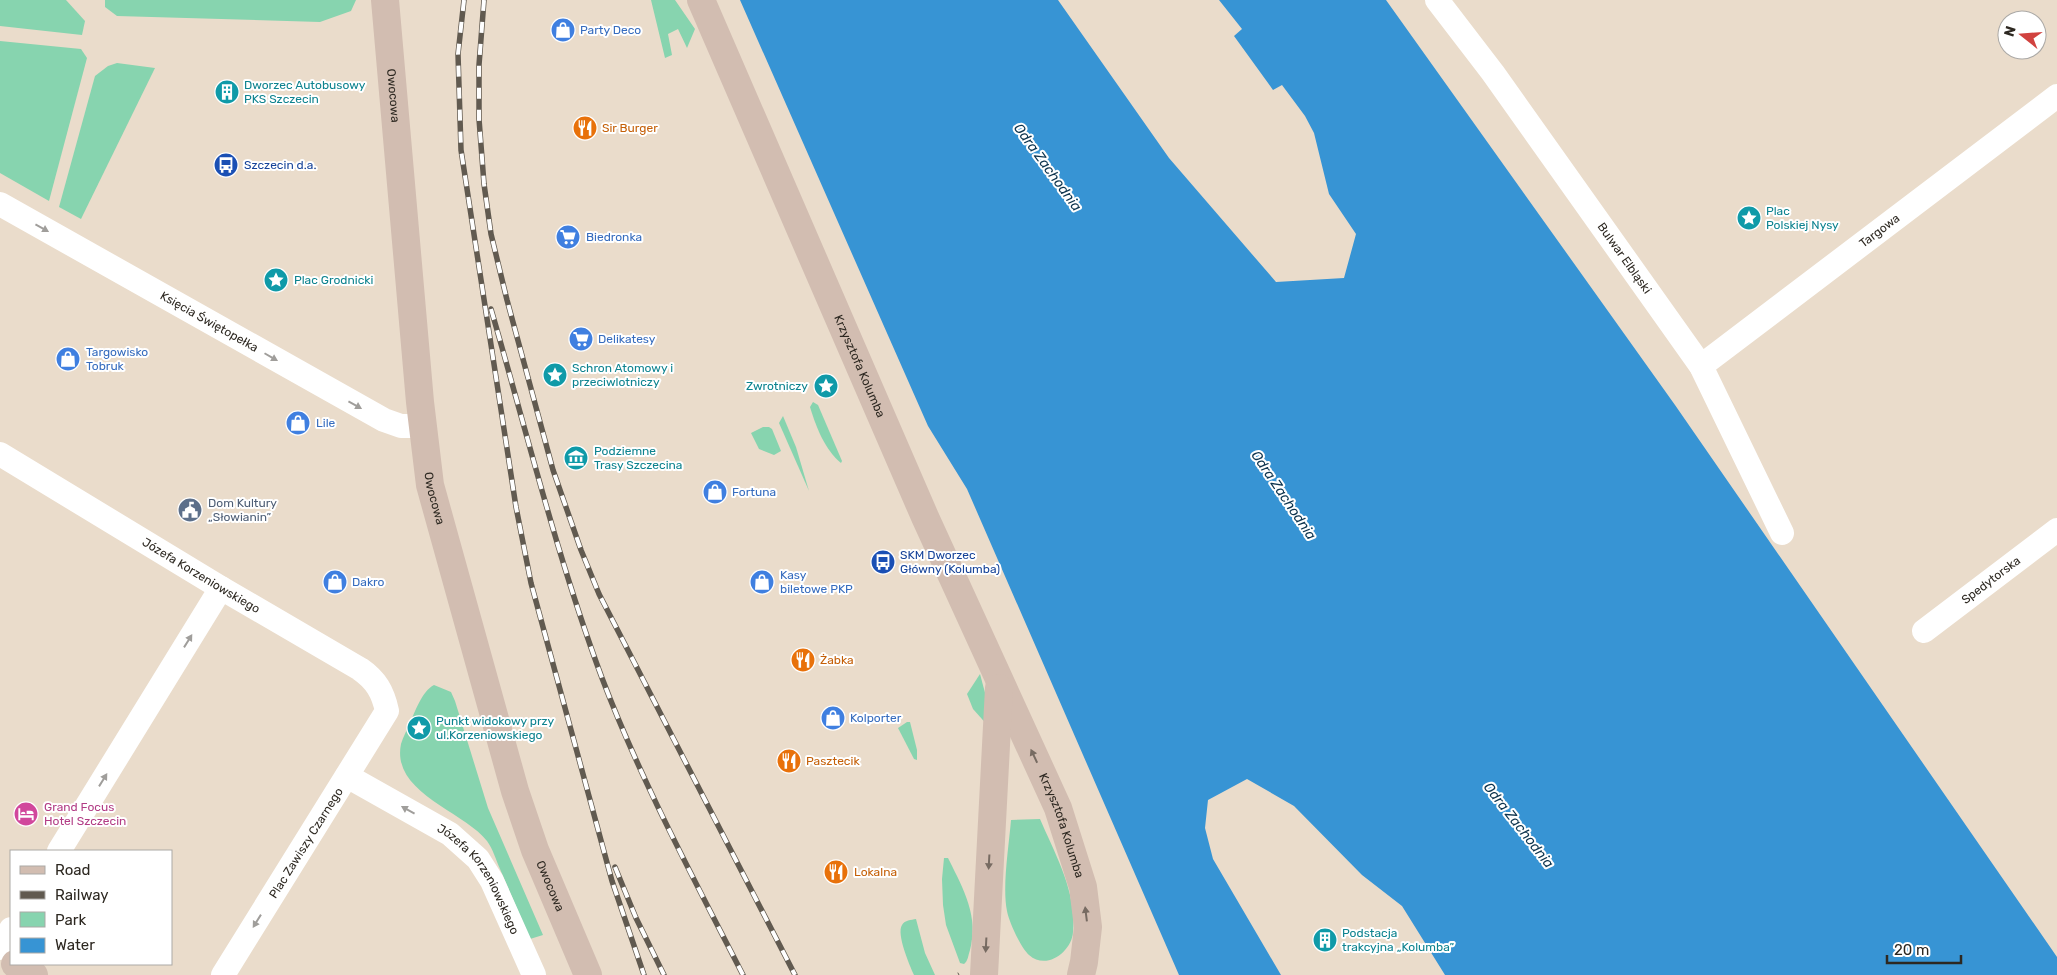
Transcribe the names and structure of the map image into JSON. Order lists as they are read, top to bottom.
{
  "streets": {
    "street": [
      "Owocowa",
      "Targowa",
      "Bulwar Elbląski",
      "Księcia Świętopełka",
      "Krzysztofa Kolumba",
      "Józefa Korzeniowskiego",
      "Spedytorska",
      "Plac Zawiszy Czarnego"
    ]
  },
  "crossings": [
    ["Owocowa", "Księcia Świętopełka"],
    ["Targowa", "Bulwar Elbląski"],
    ["Józefa Korzeniowskiego", "Plac Zawiszy Czarnego"]
  ],
  "one_way": ["Księcia Świętopełka", "Józefa Korzeniowskiego"],
  "water": ["Odra Zachodnia"],
  "places": {
    "shop": [
      "Party Deco",
      "Targowisko Tobruk",
      "Lile",
      "Fortuna",
      "Dakro",
      "Kasy biletowe PKP",
      "Kolporter"
    ],
    "building": ["Dworzec Autobusowy PKS Szczecin", "Podstacja trakcyjna „Kolumba”"],
    "restaurant": [
      "Sir Burger",
      "Żabka",
      "Pasztecik",
      "Lokalna"
    ],
    "bus stop": ["Szczecin d.a.", "SKM Dworzec Główny (Kolumba)"],
    "place": [
      "Plac Polskiej Nysy",
      "Plac Grodnicki",
      "Schron Atomowy i przeciwlotniczy",
      "Zwrotniczy",
      "Punkt widokowy przy ul.Korzeniowskiego"
    ],
    "supermarket": ["Biedronka", "Delikatesy"],
    "museum": ["Podziemne Trasy Szczecina"],
    "public building": ["Dom Kultury „Słowianin”"],
    "hotel": ["Grand Focus Hotel Szczecin"]
  },
  "legend": [
    "Road",
    "Railway",
    "Park",
    "Water"
  ],
  "scale_bar": "20 m",
  "north": "left"
}
